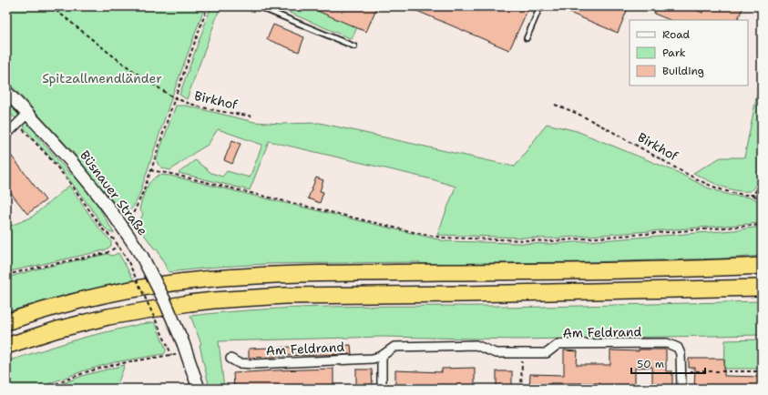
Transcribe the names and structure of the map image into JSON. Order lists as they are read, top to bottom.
{
  "streets": {
    "street": ["Büsnauer Straße", "Am Feldrand"],
    "path": ["Birkhof"]
  },
  "parks": ["Spitzallmendländer"],
  "legend": ["Road", "Park", "Building"],
  "scale_bar": "50 m"
}
